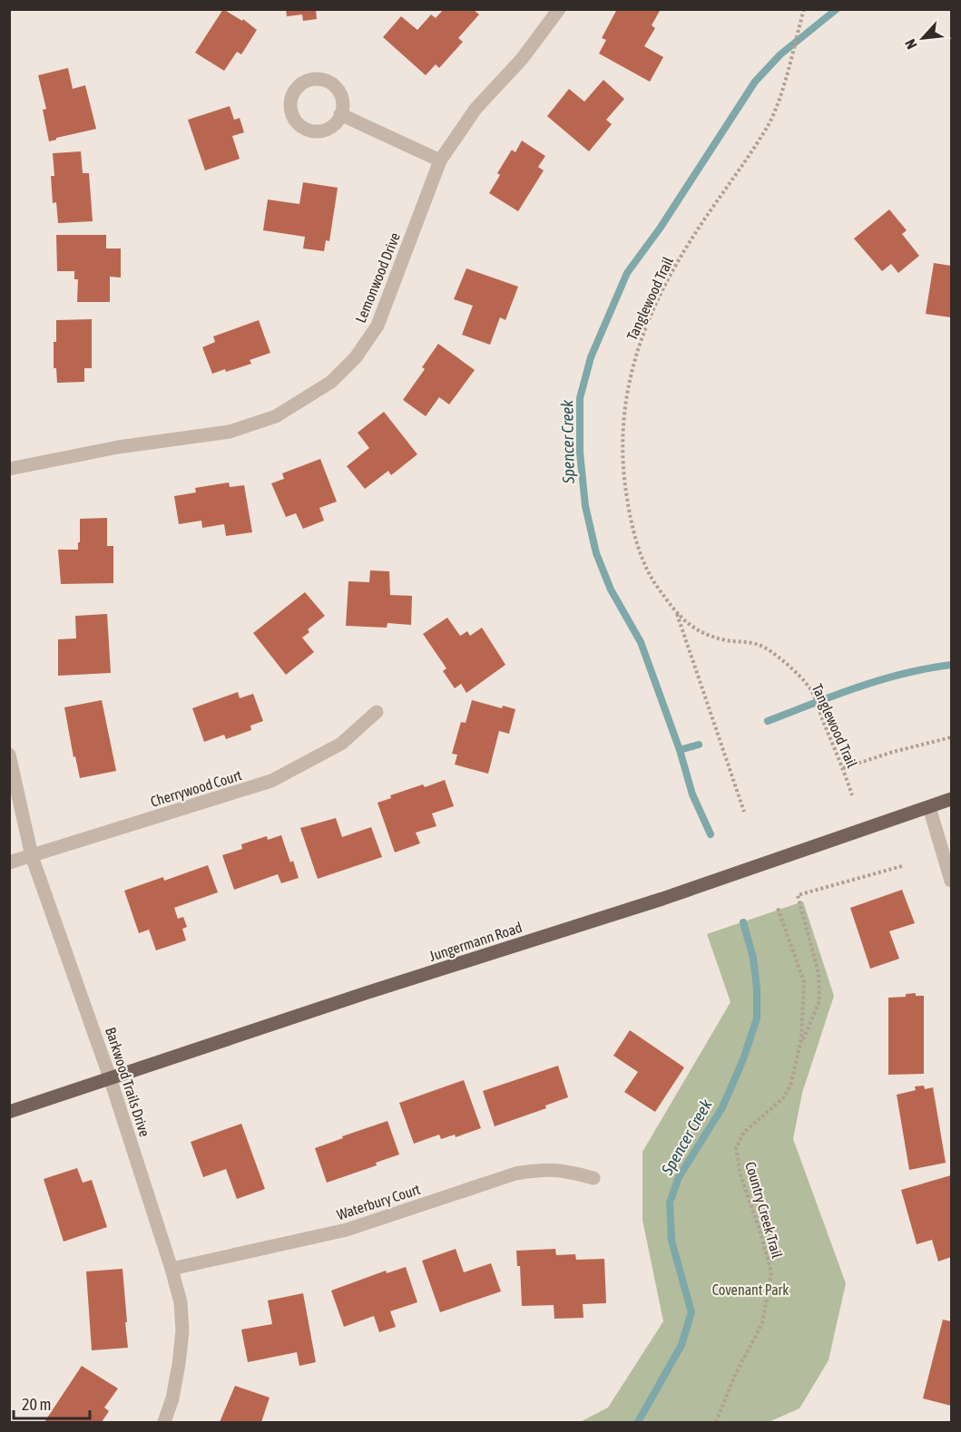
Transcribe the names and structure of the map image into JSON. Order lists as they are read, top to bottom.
{
  "streets": {
    "main road": ["Jungermann Road"],
    "street": [
      "Lemonwood Drive",
      "Cherrywood Court",
      "Barkwood Trails Drive",
      "Waterbury Court"
    ],
    "path": ["Tanglewood Trail", "Country Creek Trail"]
  },
  "crossings": [
    ["Cherrywood Court", "Barkwood Trails Drive"],
    ["Jungermann Road", "Barkwood Trails Drive"],
    ["Barkwood Trails Drive", "Waterbury Court"]
  ],
  "water": ["Spencer Creek"],
  "parks": ["Covenant Park"],
  "scale_bar": "20 m",
  "north": "bottom left"
}
